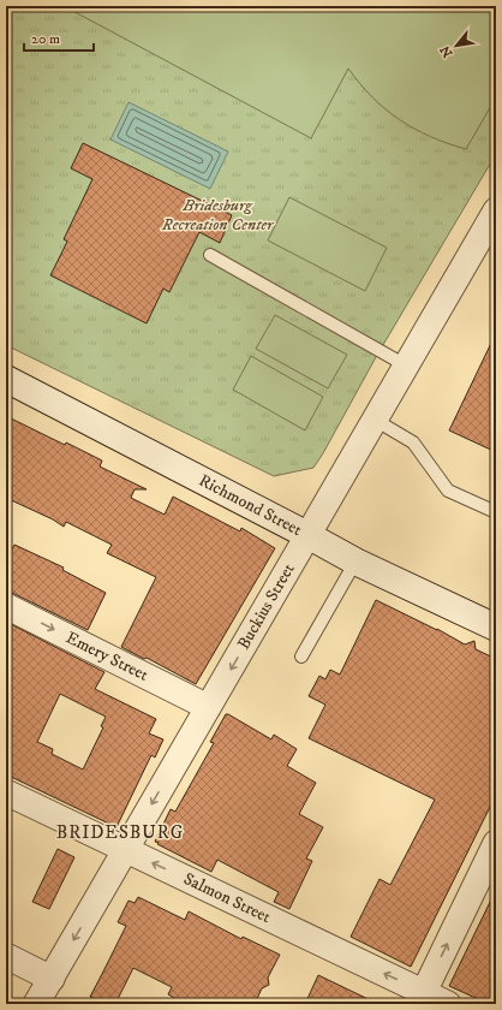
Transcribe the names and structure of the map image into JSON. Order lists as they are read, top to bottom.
{
  "streets": {
    "main road": ["Richmond Street"],
    "street": ["Buckius Street", "Emery Street", "Salmon Street"]
  },
  "crossings": [
    ["Richmond Street", "Buckius Street"],
    ["Buckius Street", "Emery Street"],
    ["Buckius Street", "Salmon Street"]
  ],
  "one_way": ["Buckius Street", "Emery Street", "Salmon Street"],
  "districts": ["BRIDESBURG"],
  "parks": ["Bridesburg Recreation Center"],
  "scale_bar": "20 m",
  "north": "bottom left"
}
